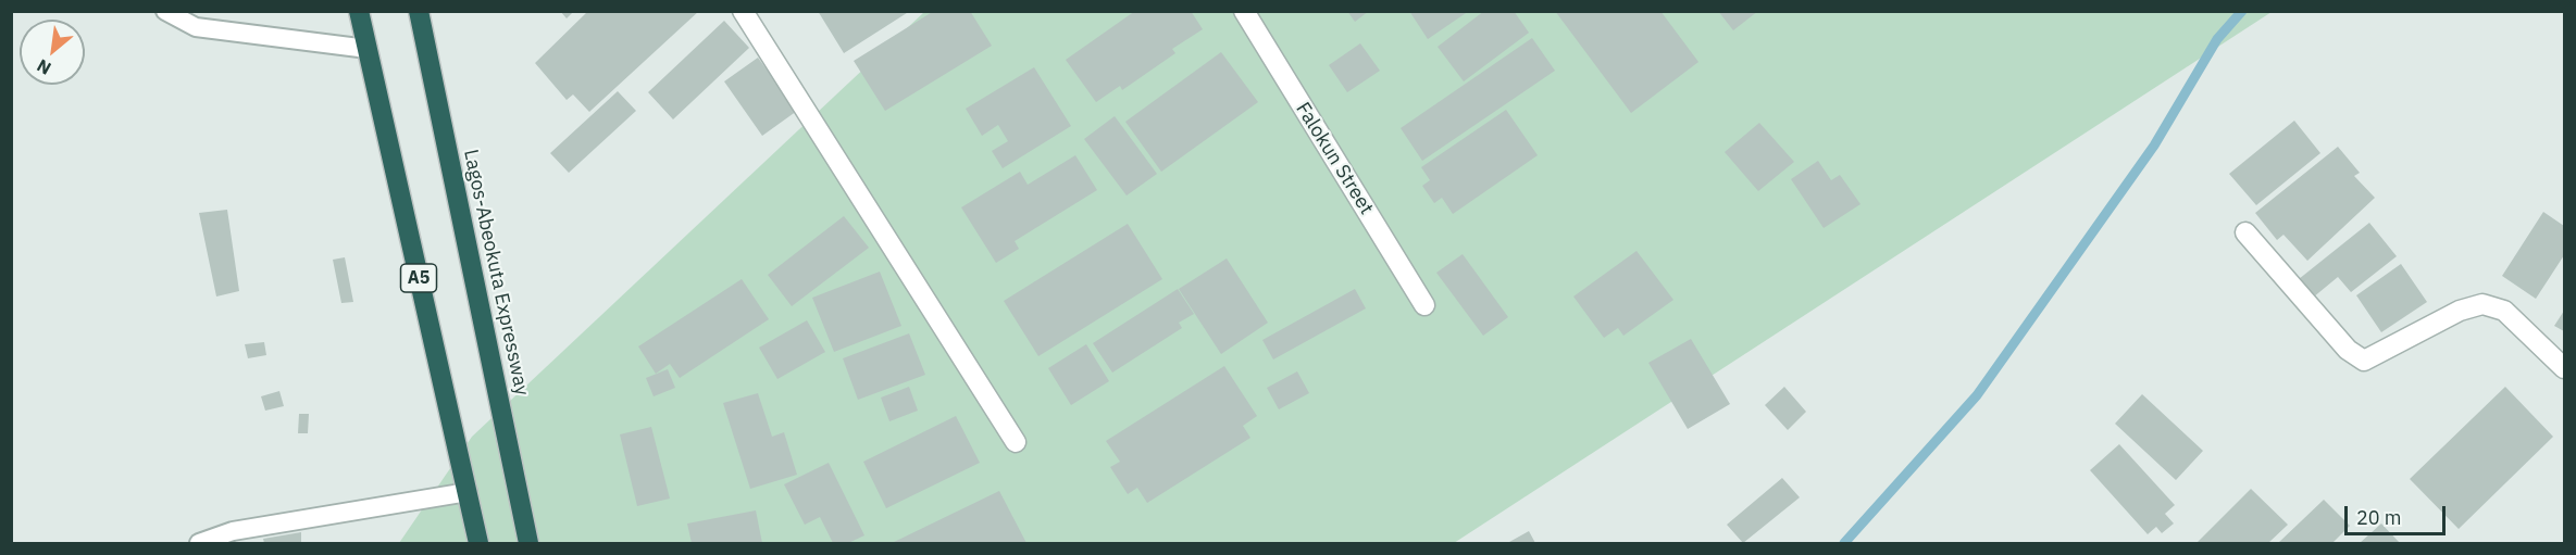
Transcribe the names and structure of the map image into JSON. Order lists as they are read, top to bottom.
{
  "streets": {
    "highway": ["Lagos-Abeokuta Expressway", "A5"],
    "street": ["Falokun Street"]
  },
  "scale_bar": "20 m",
  "north": "bottom left"
}
